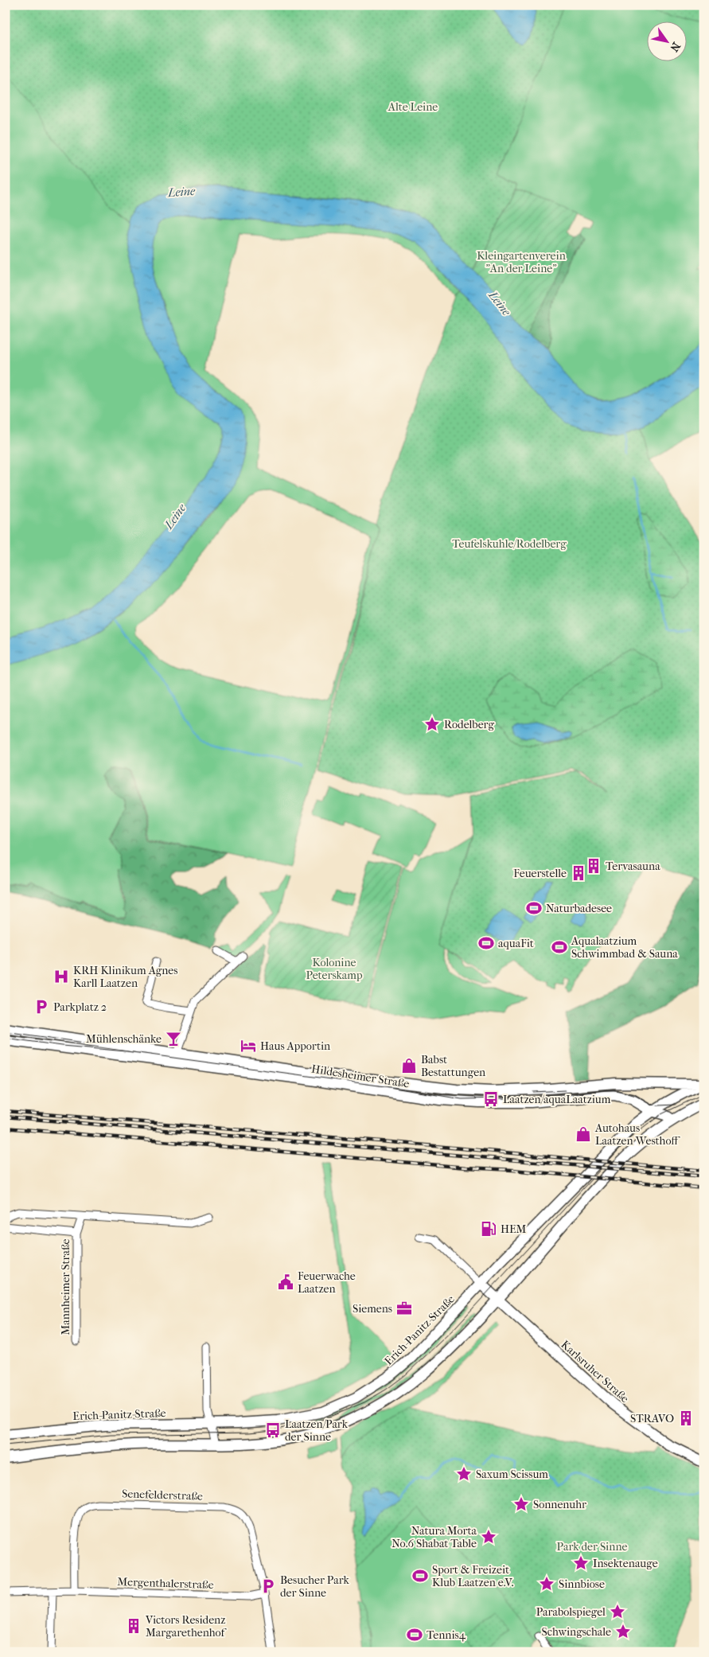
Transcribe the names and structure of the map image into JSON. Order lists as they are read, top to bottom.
{
  "streets": {
    "main road": ["Hildesheimer Straße", "Erich-Panitz-Straße", "Karlsruher Straße"],
    "street": ["Mannheimer Straße", "Senefelderstraße", "Mergenthalerstraße"]
  },
  "crossings": [
    ["Hildesheimer Straße", "Erich-Panitz-Straße"],
    ["Erich-Panitz-Straße", "Karlsruher Straße"],
    ["Senefelderstraße", "Mergenthalerstraße"]
  ],
  "water": ["Leine"],
  "parks": [
    "Alte Leine",
    "Kleingartenverein \"An der Leine\"",
    "Teufelskuhle/Rodelberg",
    "Kolonine Peterskamp",
    "Park der Sinne"
  ],
  "places": {
    "place": [
      "Rodelberg",
      "Saxum Scissum",
      "Sonnenuhr",
      "Natura Morta No.6 Shabat Table",
      "Insektenauge",
      "Sinnbiose",
      "Parabolspiegel",
      "Schwingschale"
    ],
    "building": [
      "Tervasauna",
      "Feuerstelle",
      "STRAVO",
      "Victors Residenz Margarethenhof"
    ],
    "sports": [
      "Naturbadesee",
      "aquaFit",
      "Aqualaatzium Schwimmbad & Sauna",
      "Sport & Freizeit Klub Laatzen e.V.",
      "Tennis4"
    ],
    "hospital": ["KRH Klinikum Agnes Karll Laatzen"],
    "parking": ["Parkplatz 2", "Besucher Park der Sinne"],
    "bar": ["Mühlenschänke"],
    "hotel": ["Haus Apportin"],
    "shop": ["Babst Bestattungen", "Autohaus Laatzen Westhoff"],
    "bus stop": ["Laatzen/aquaLaatzium", "Laatzen/Park der Sinne"],
    "fuel station": ["HEM"],
    "public building": ["Feuerwache Laatzen"],
    "office": ["Siemens"]
  },
  "north": "bottom right"
}
